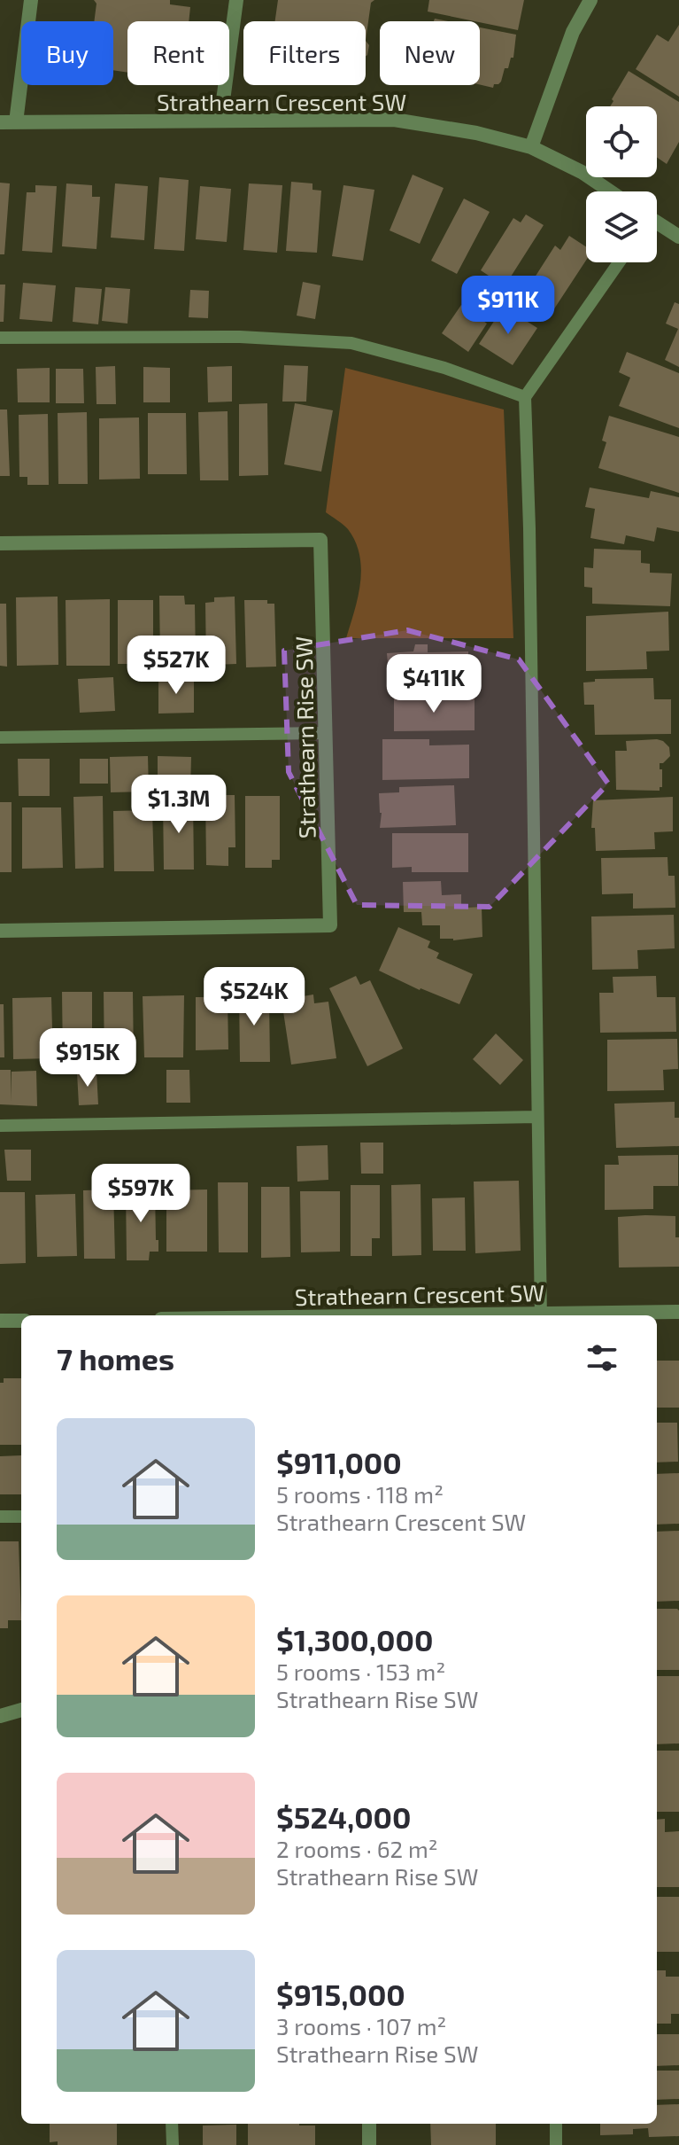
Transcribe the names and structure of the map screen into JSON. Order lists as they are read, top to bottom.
{
  "streets": {
    "street": ["Strathearn Crescent SW", "Strathearn Rise SW"]
  },
  "page": {
    "chip": [
      "Buy",
      "Rent",
      "Filters",
      "New"
    ],
    "price": [
      "$911K",
      "$527K",
      "$411K",
      "$1.3M",
      "$524K",
      "$915K",
      "$597K"
    ],
    "heading": "7 homes",
    "list": [
      {
        "name": "$911,000",
        "note": "5 rooms · 118 m² · Strathearn Crescent SW"
      },
      {
        "name": "$1,300,000",
        "note": "5 rooms · 153 m² · Strathearn Rise SW"
      },
      {
        "name": "$524,000",
        "note": "2 rooms · 62 m² · Strathearn Rise SW"
      },
      {
        "name": "$915,000",
        "note": "3 rooms · 107 m² · Strathearn Rise SW"
      }
    ]
  }
}
